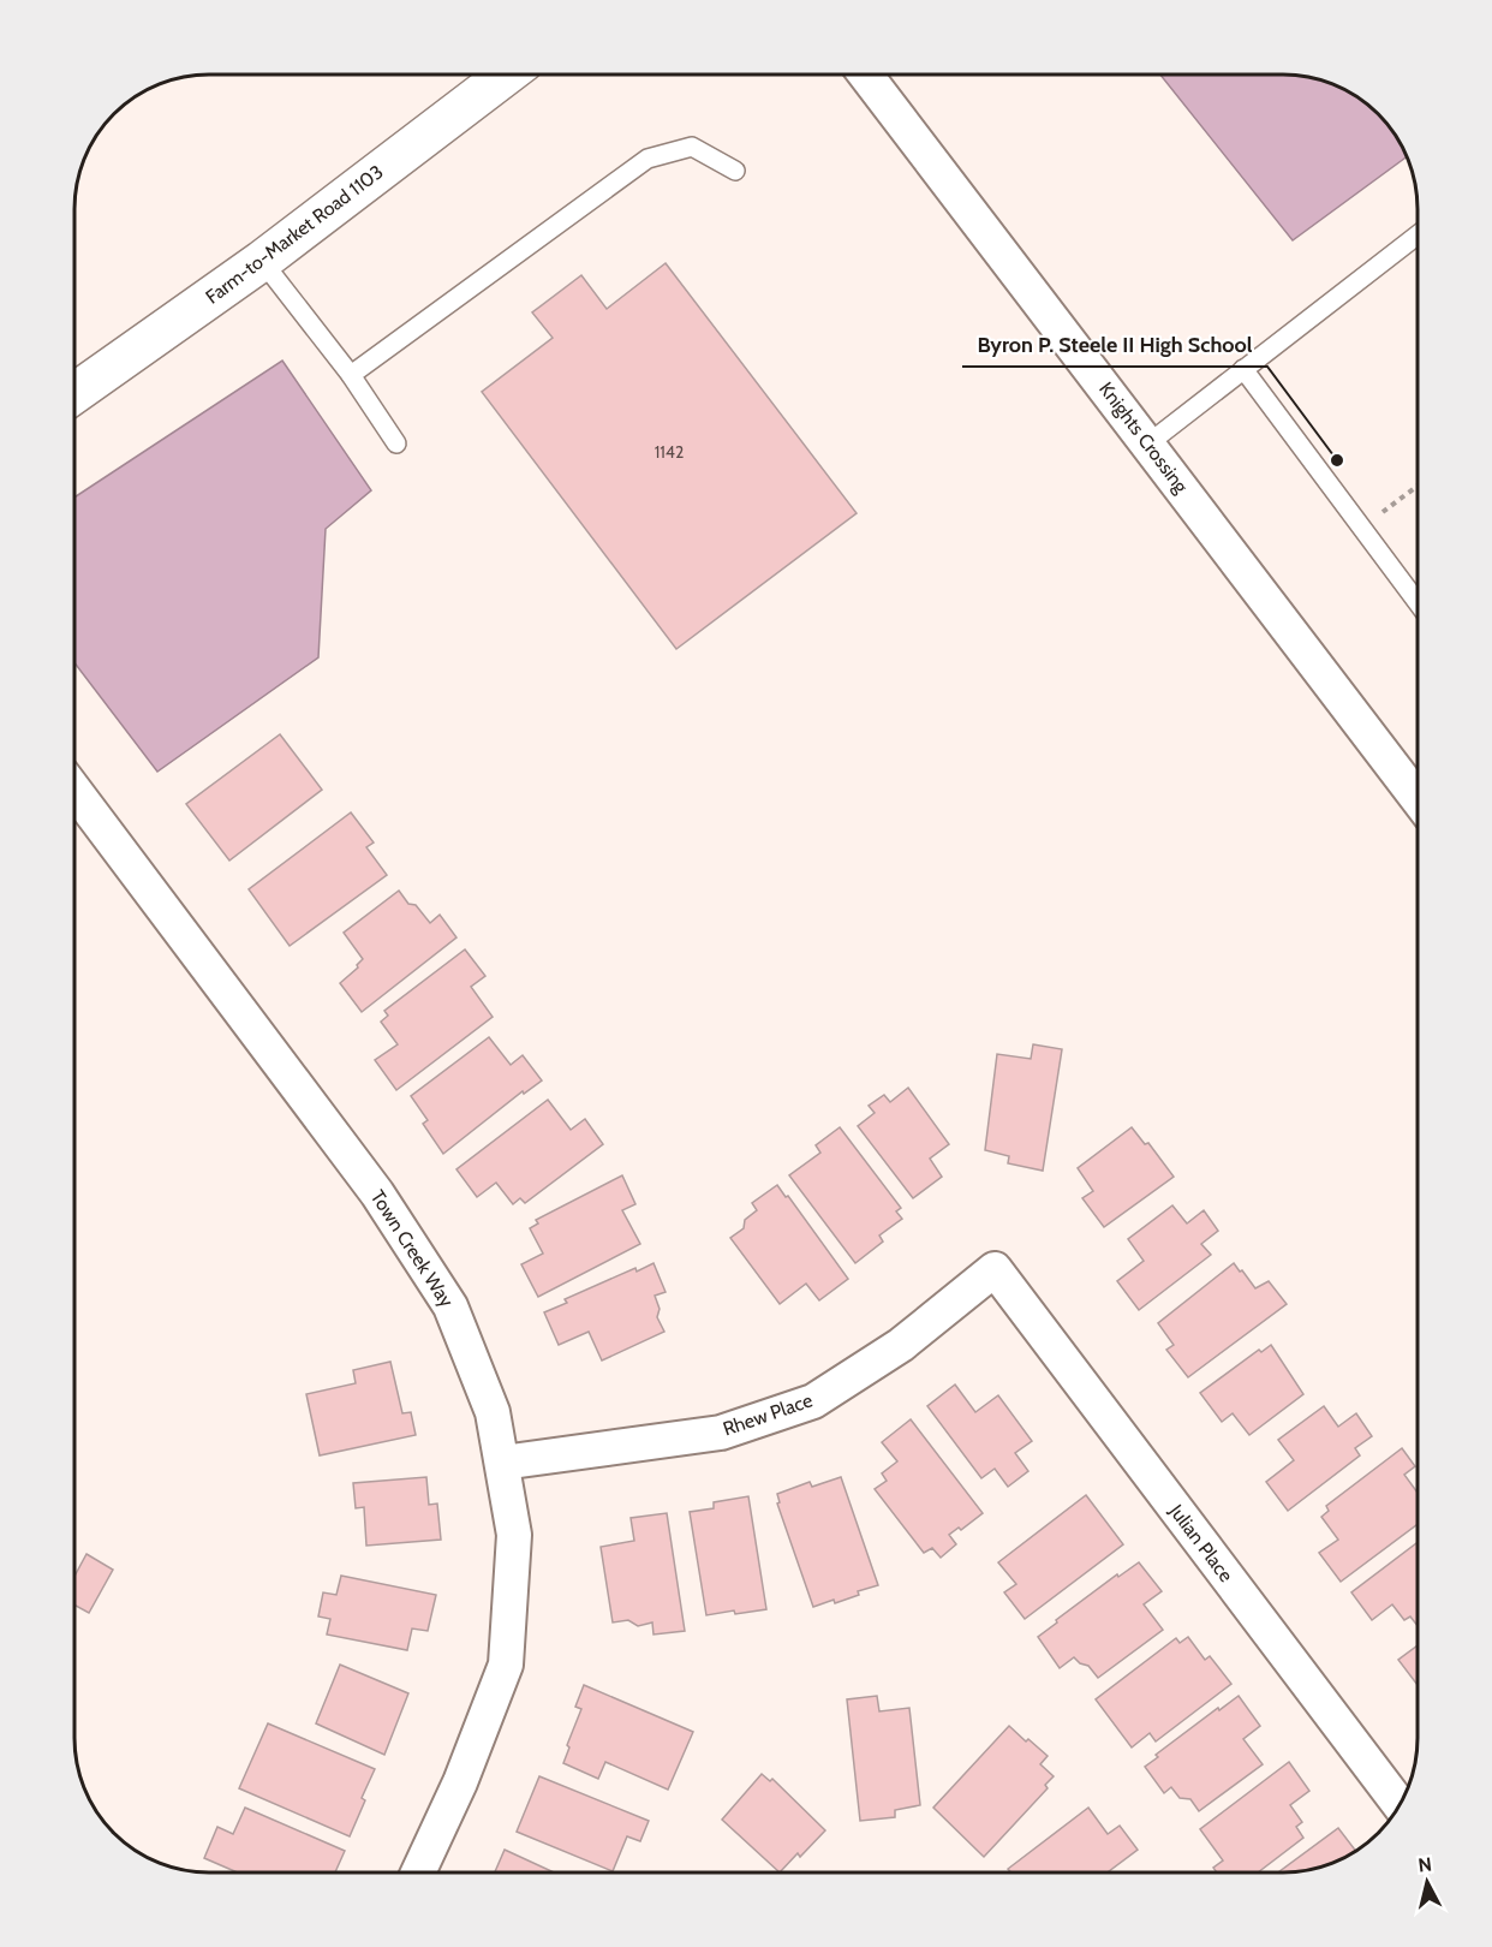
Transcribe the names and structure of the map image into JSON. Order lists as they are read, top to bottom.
{
  "streets": {
    "main road": ["Farm-to-Market Road 1103"],
    "street": [
      "Knights Crossing",
      "Town Creek Way",
      "Rhew Place",
      "Julian Place"
    ]
  },
  "crossings": [
    ["Town Creek Way", "Rhew Place"],
    ["Rhew Place", "Julian Place"]
  ],
  "places": ["Byron P. Steele II High School"],
  "house_numbers": ["1142"],
  "north": "top"
}
